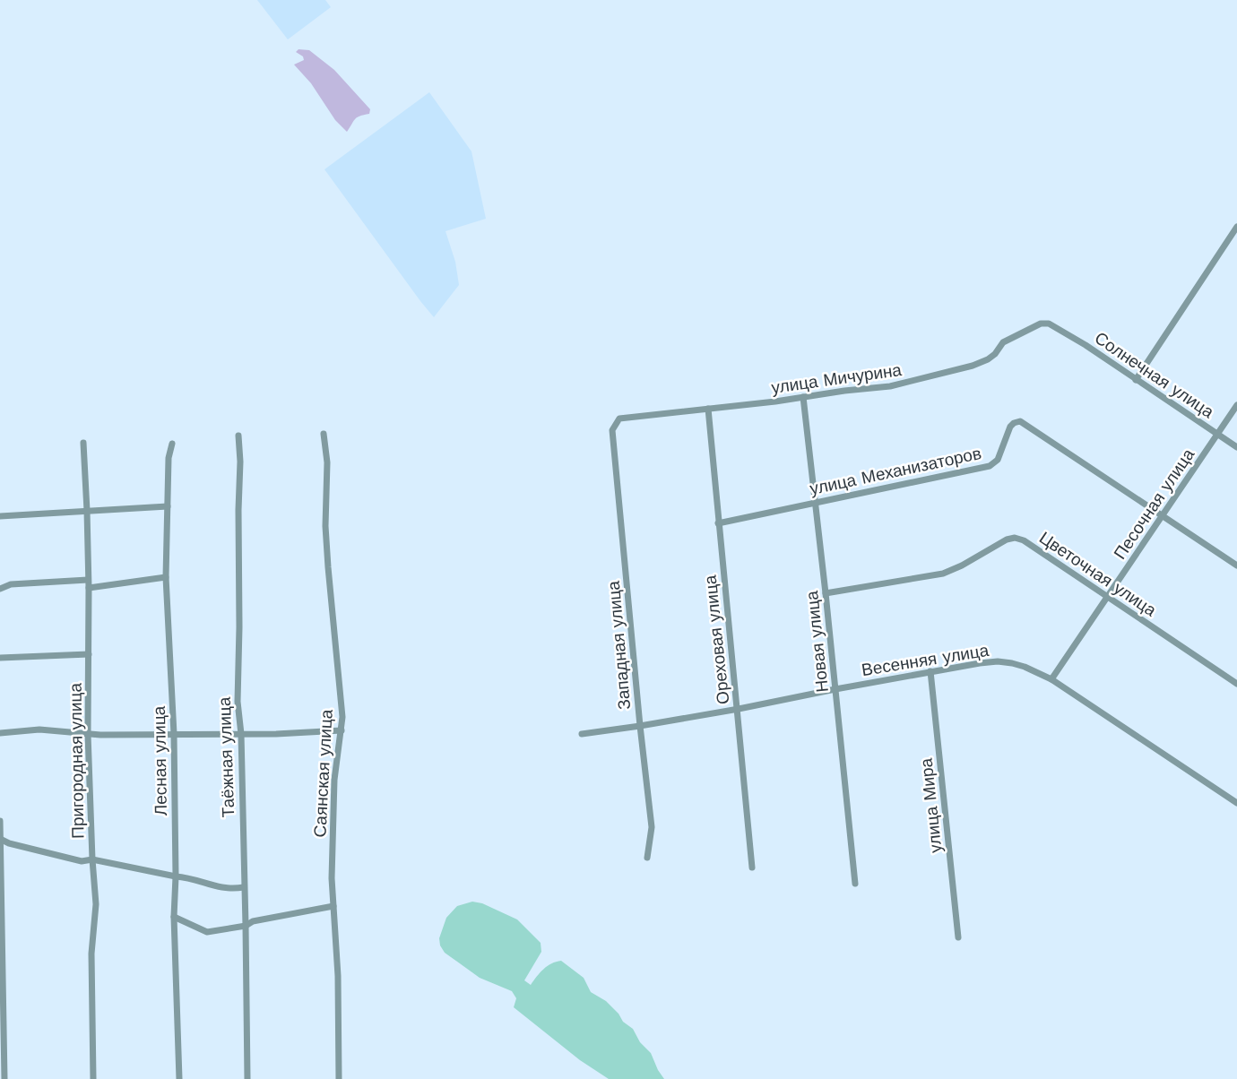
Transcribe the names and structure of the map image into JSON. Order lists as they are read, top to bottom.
{
  "streets": {
    "street": [
      "Солнечная улица",
      "улица Мичурина",
      "улица Механизаторов",
      "Песочная улица",
      "Цветочная улица",
      "Ореховая улица",
      "Новая улица",
      "Западная улица",
      "Весенняя улица",
      "Таёжная улица",
      "Пригородная улица",
      "Лесная улица",
      "Саянская улица",
      "улица Мира"
    ]
  },
  "crossings": [
    ["Солнечная улица", "улица Мичурина"],
    ["Солнечная улица", "Песочная улица"],
    ["улица Мичурина", "Ореховая улица"],
    ["улица Мичурина", "Новая улица"],
    ["улица Мичурина", "Западная улица"],
    ["улица Механизаторов", "Песочная улица"],
    ["улица Механизаторов", "Ореховая улица"],
    ["улица Механизаторов", "Новая улица"],
    ["Песочная улица", "Цветочная улица"],
    ["Песочная улица", "Весенняя улица"],
    ["Цветочная улица", "Новая улица"],
    ["Ореховая улица", "Весенняя улица"],
    ["Новая улица", "Весенняя улица"],
    ["Западная улица", "Весенняя улица"],
    ["Весенняя улица", "улица Мира"]
  ]
}
